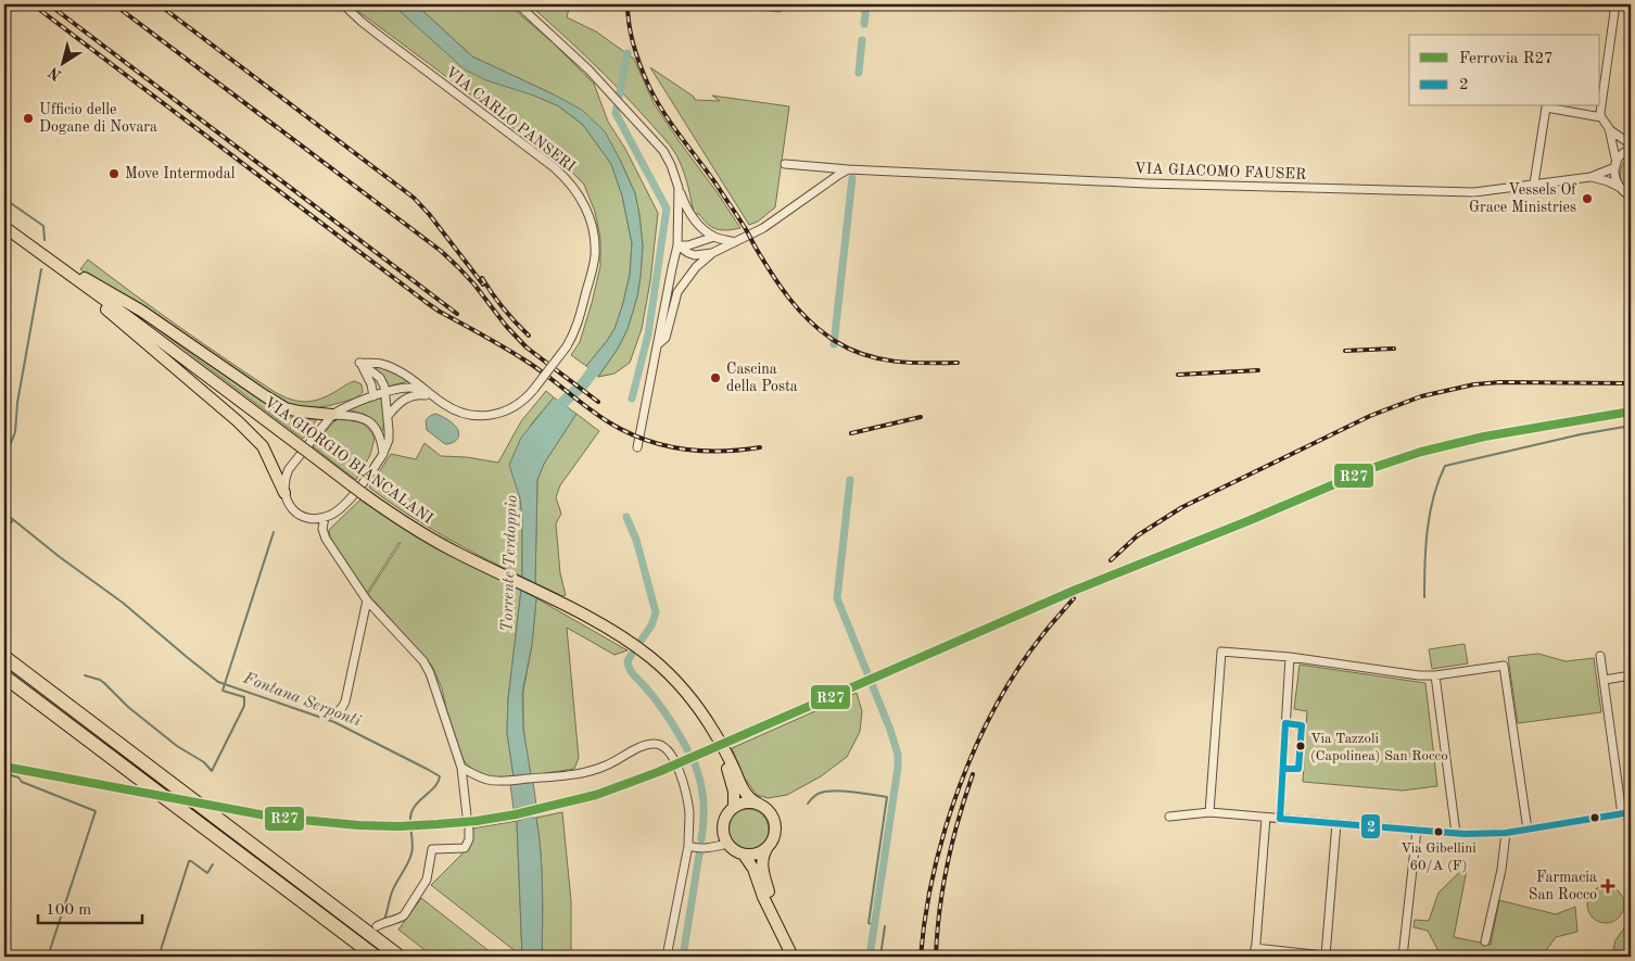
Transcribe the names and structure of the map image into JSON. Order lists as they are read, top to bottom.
{
  "streets": {
    "main road": ["VIA GIORGIO BIANCALANI"],
    "street": ["VIA CARLO PANSERI", "VIA GIACOMO FAUSER"]
  },
  "water": ["Torrente Terdoppio", "Fontana Serponti"],
  "places": {
    "other": [
      "Ufficio delle Dogane di Novara",
      "Move Intermodal",
      "Vessels Of Grace Ministries",
      "Cascina della Posta",
      "Via Tazzoli (Capolinea) San Rocco",
      "Via Gibellini 60/A (F)"
    ],
    "health": ["Farmacia San Rocco"]
  },
  "lines": ["rail line R27", "transit line 2"],
  "legend": ["Ferrovia R27", "2"],
  "scale_bar": "100 m",
  "north": "bottom left"
}
